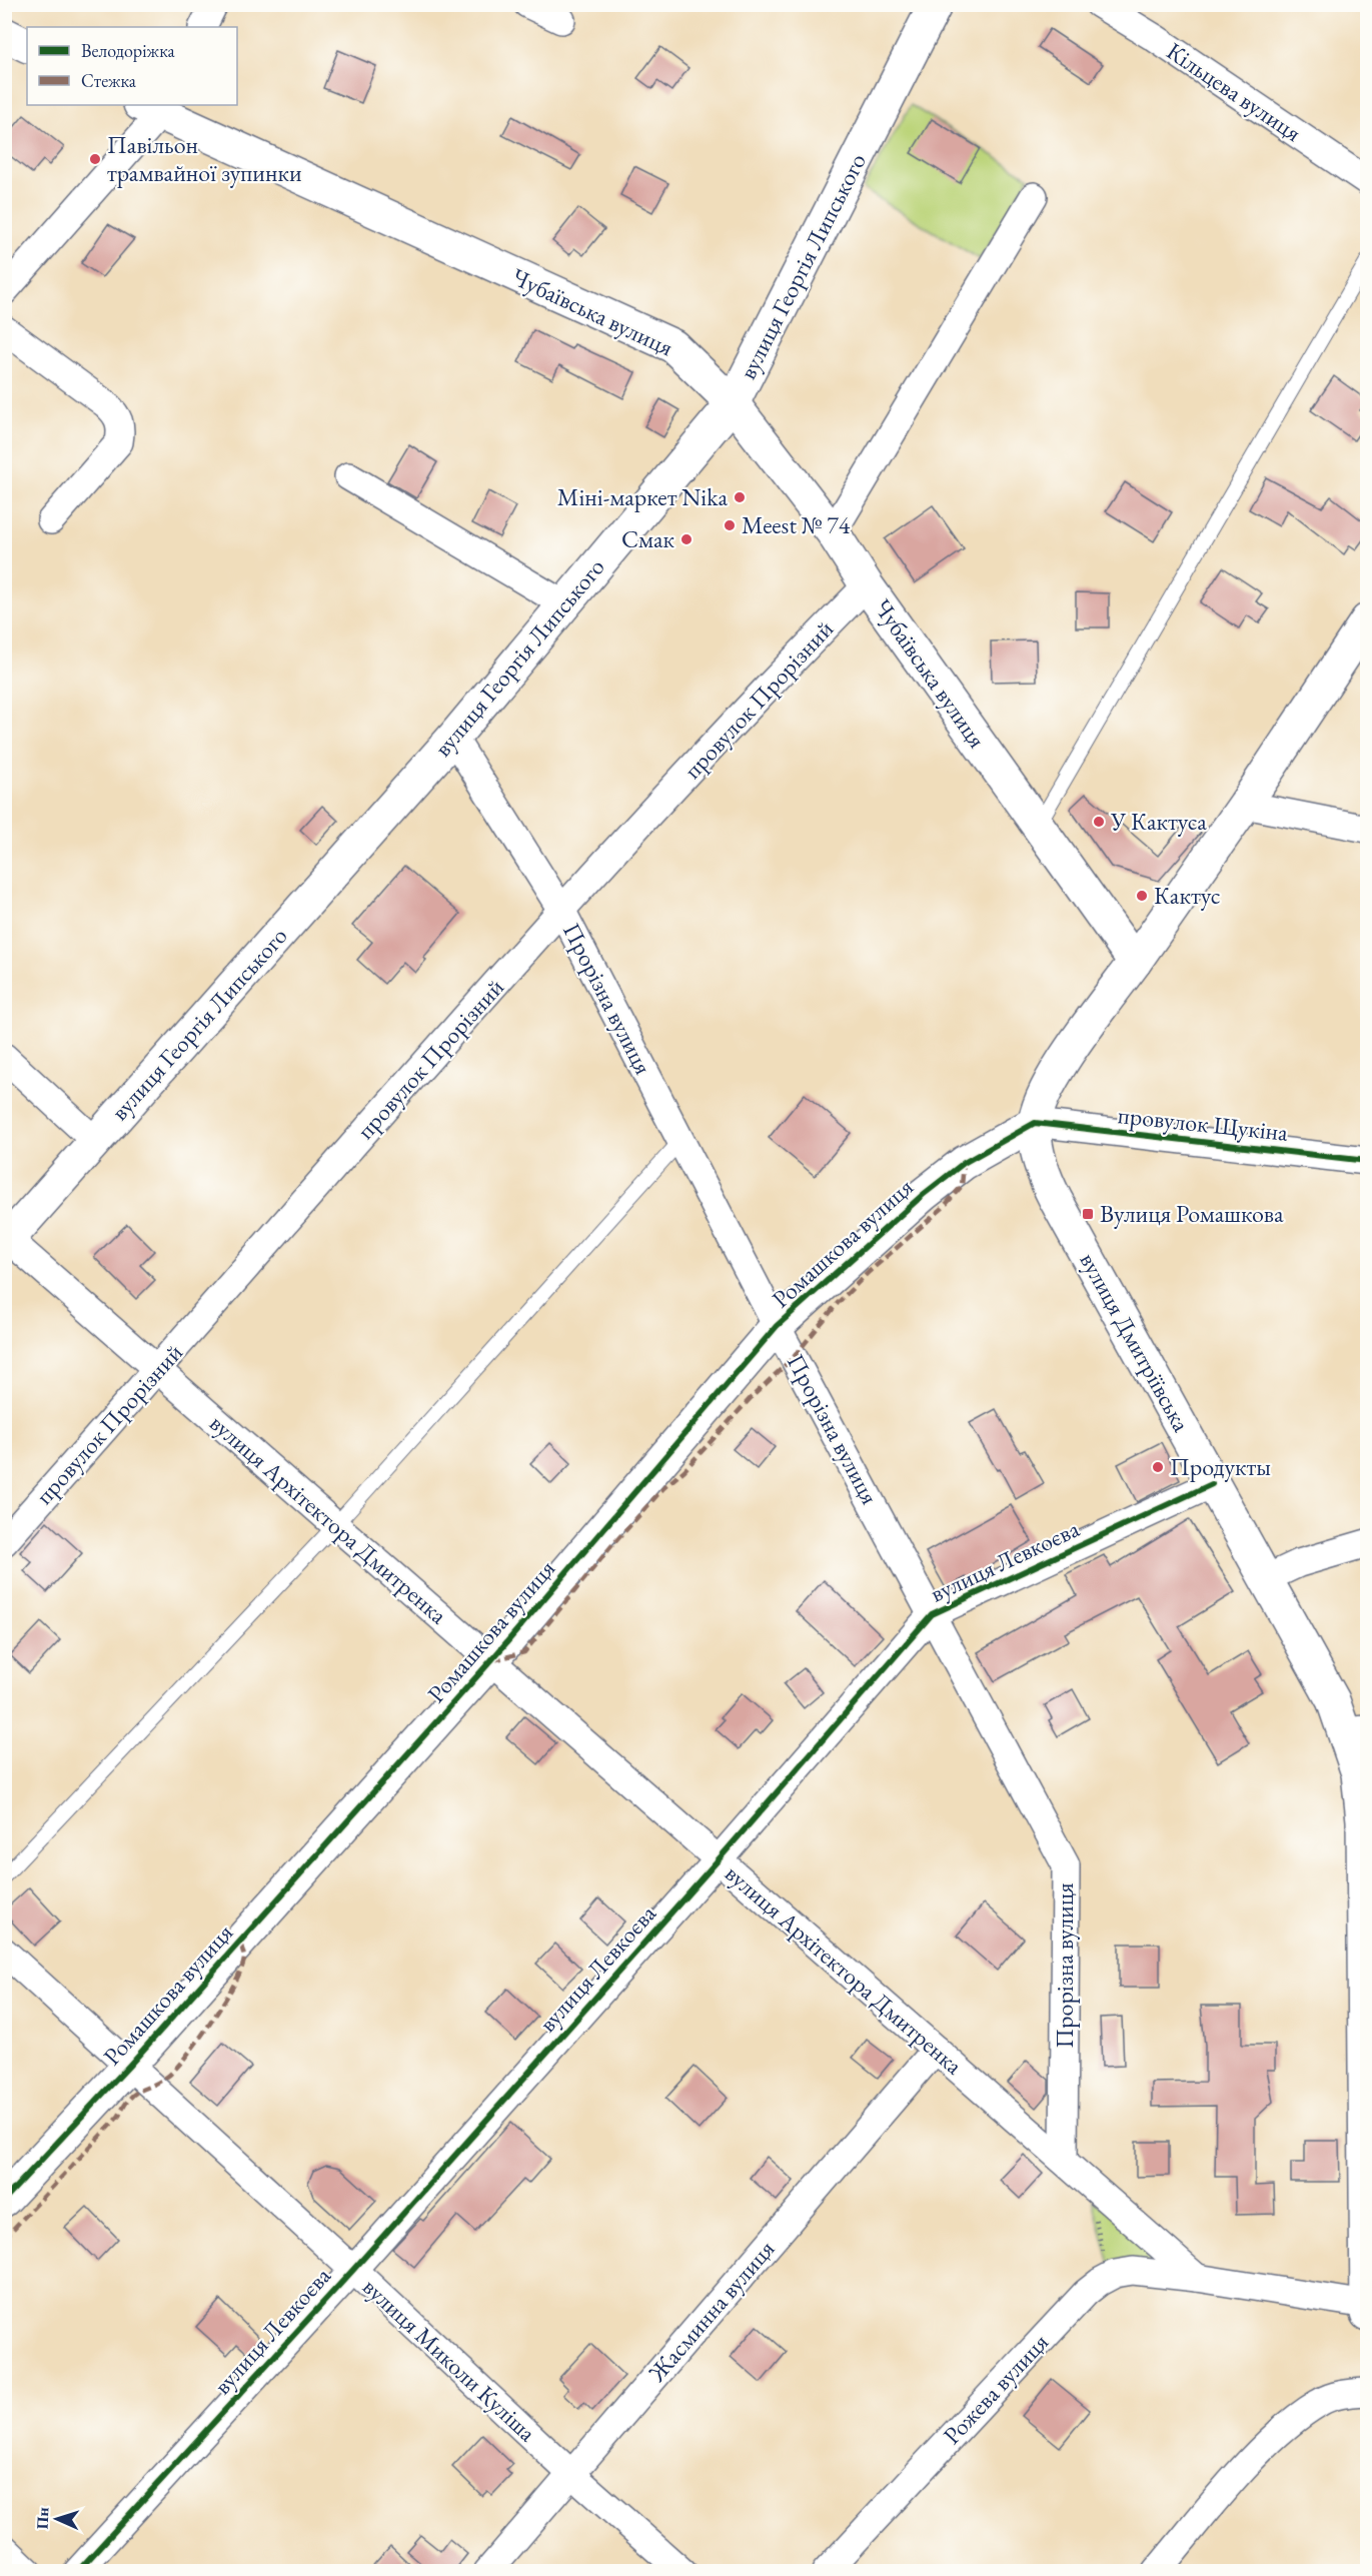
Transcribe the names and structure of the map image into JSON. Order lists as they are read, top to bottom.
{
  "streets": {
    "street": [
      "Кільцева вулиця",
      "вулиця Георгія Липського",
      "Чубаївська вулиця",
      "провулок Прорізний",
      "Прорізна вулиця",
      "провулок Щукіна",
      "Ромашкова вулиця",
      "вулиця Дмитріївська",
      "вулиця Архітектора Дмитренка",
      "вулиця Левкоєва",
      "Жасминна вулиця",
      "вулиця Миколи Куліша",
      "Рожева вулиця"
    ]
  },
  "crossings": [
    ["вулиця Георгія Липського", "Чубаївська вулиця"],
    ["вулиця Георгія Липського", "Прорізна вулиця"],
    ["вулиця Георгія Липського", "вулиця Архітектора Дмитренка"],
    ["Чубаївська вулиця", "провулок Прорізний"],
    ["Чубаївська вулиця", "вулиця Дмитріївська"],
    ["провулок Прорізний", "Прорізна вулиця"],
    ["провулок Прорізний", "вулиця Архітектора Дмитренка"],
    ["Прорізна вулиця", "Ромашкова вулиця"],
    ["Прорізна вулиця", "вулиця Архітектора Дмитренка"],
    ["Прорізна вулиця", "вулиця Левкоєва"],
    ["провулок Щукіна", "Ромашкова вулиця"],
    ["провулок Щукіна", "вулиця Дмитріївська"],
    ["Ромашкова вулиця", "вулиця Дмитріївська"],
    ["Ромашкова вулиця", "вулиця Архітектора Дмитренка"],
    ["Ромашкова вулиця", "вулиця Миколи Куліша"],
    ["вулиця Дмитріївська", "вулиця Левкоєва"],
    ["вулиця Архітектора Дмитренка", "вулиця Левкоєва"],
    ["вулиця Архітектора Дмитренка", "Жасминна вулиця"],
    ["вулиця Архітектора Дмитренка", "Рожева вулиця"],
    ["вулиця Левкоєва", "вулиця Миколи Куліша"],
    ["Жасминна вулиця", "вулиця Миколи Куліша"]
  ],
  "places": {
    "other": [
      "Павільон трамвайної зупинки",
      "Міні-маркет Nika",
      "Meest № 74",
      "Смак",
      "У Кактуса",
      "Кактус",
      "Продукты"
    ],
    "transit": ["Вулиця Ромашкова"]
  },
  "legend": ["Велодоріжка", "Стежка"],
  "north": "left"
}
